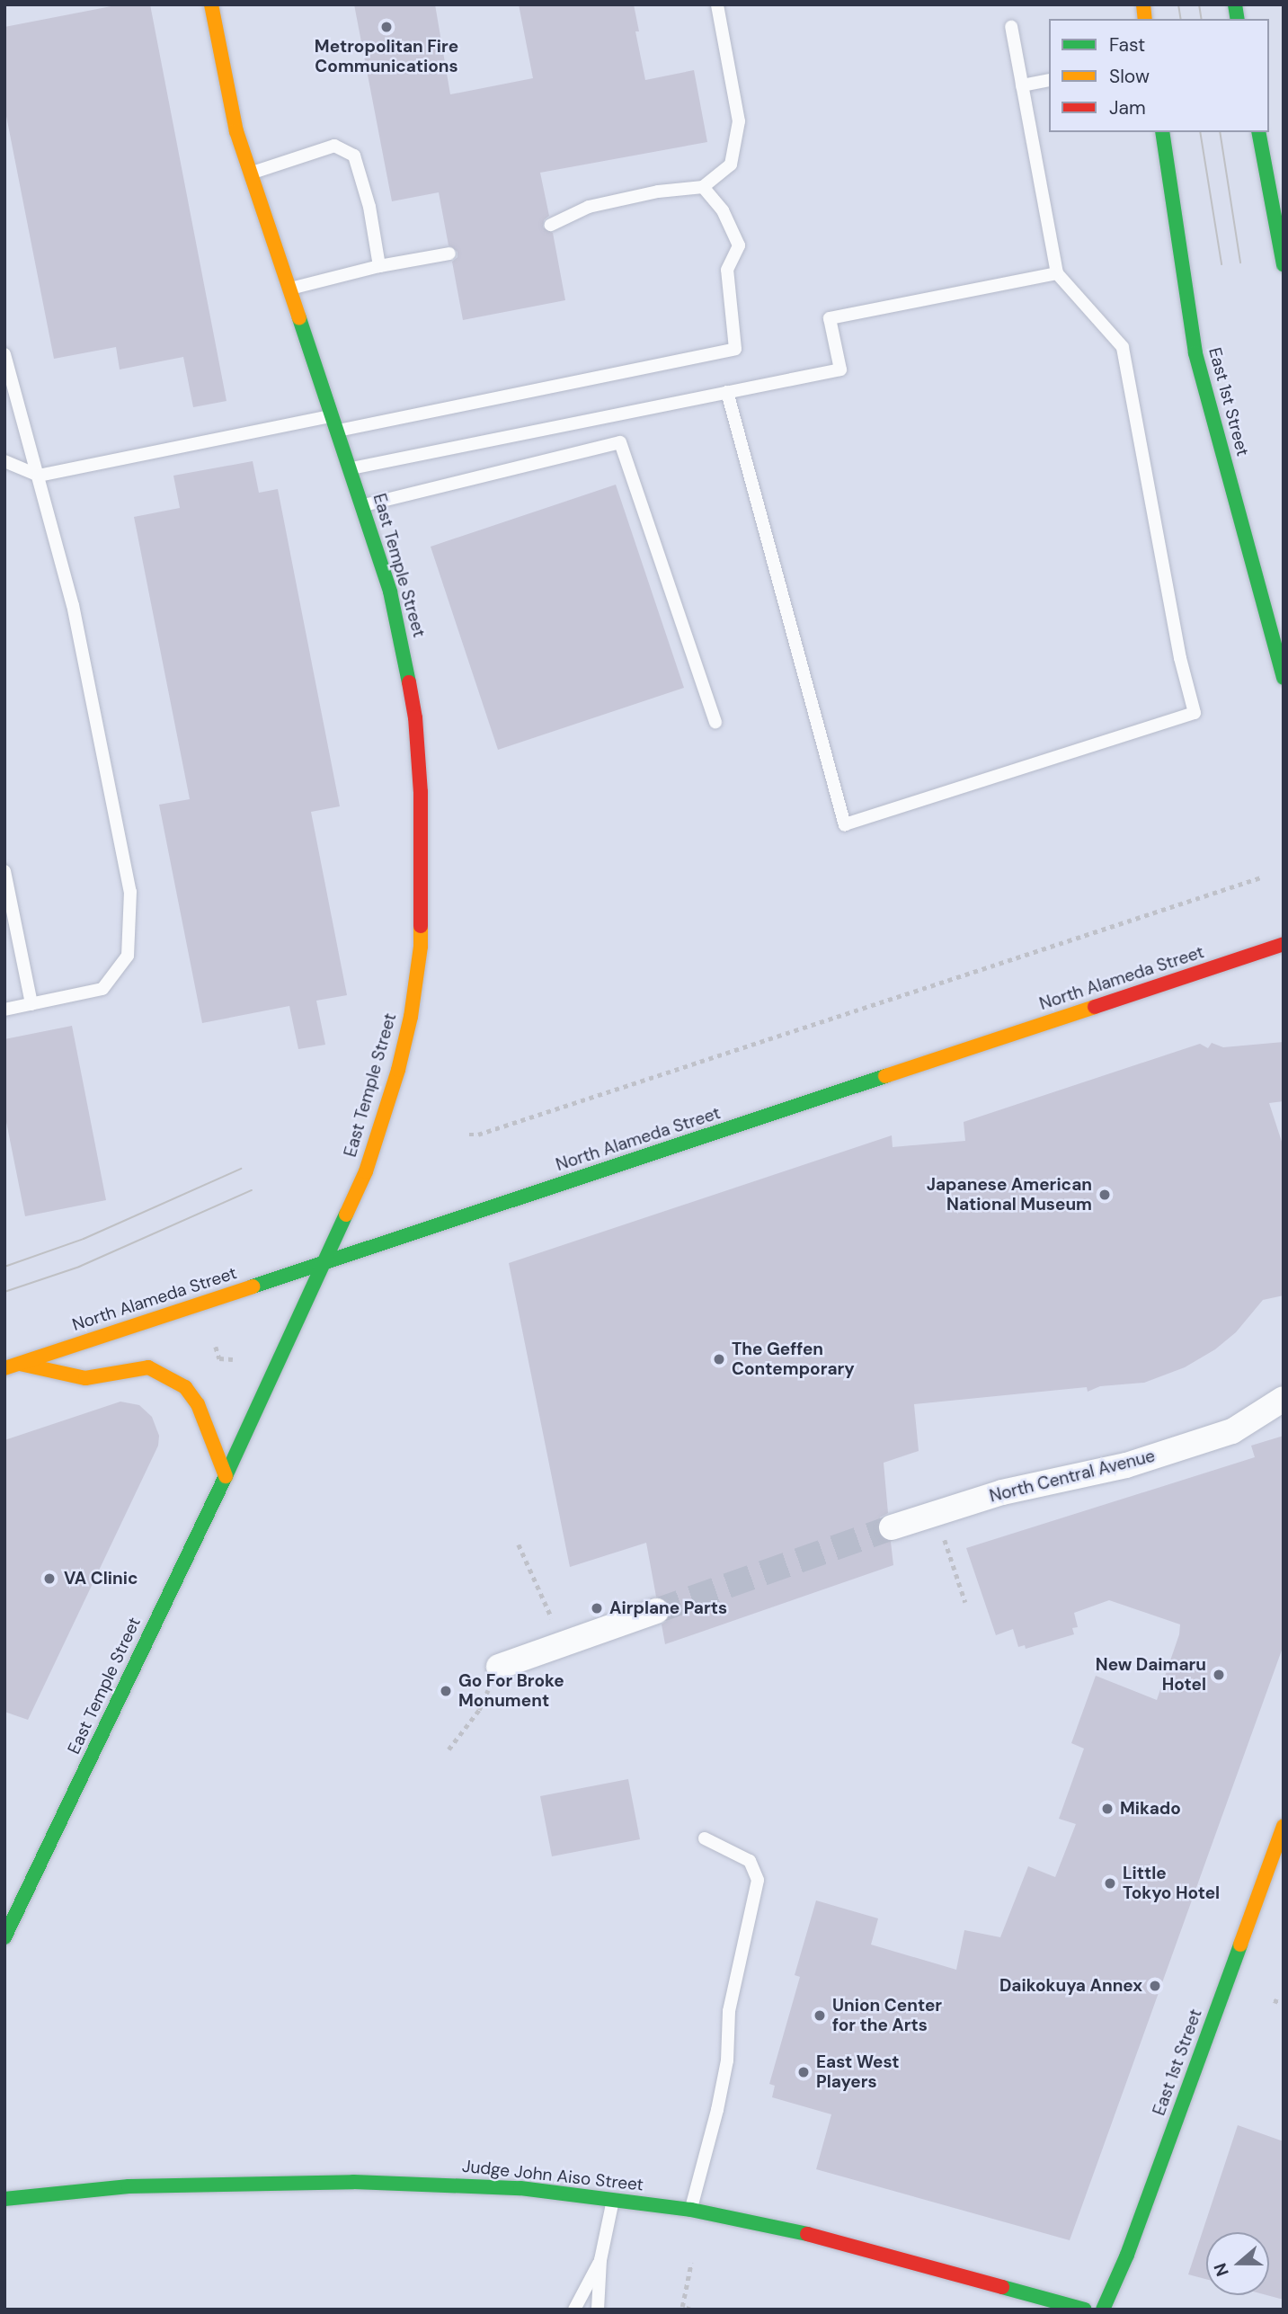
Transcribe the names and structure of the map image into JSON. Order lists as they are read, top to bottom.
{
  "streets": {
    "main road": [
      "East 1st Street",
      "East Temple Street",
      "North Alameda Street",
      "Judge John Aiso Street"
    ],
    "street": ["North Central Avenue"]
  },
  "crossings": [
    ["East Temple Street", "North Alameda Street"]
  ],
  "places": [
    "Metropolitan Fire Communications",
    "Japanese American National Museum",
    "The Geffen Contemporary",
    "VA Clinic",
    "Airplane Parts",
    "New Daimaru Hotel",
    "Go For Broke Monument",
    "Mikado",
    "Little Tokyo Hotel",
    "Daikokuya Annex",
    "Union Center for the Arts",
    "East West Players"
  ],
  "legend": ["Fast", "Slow", "Jam"],
  "north": "left"
}
